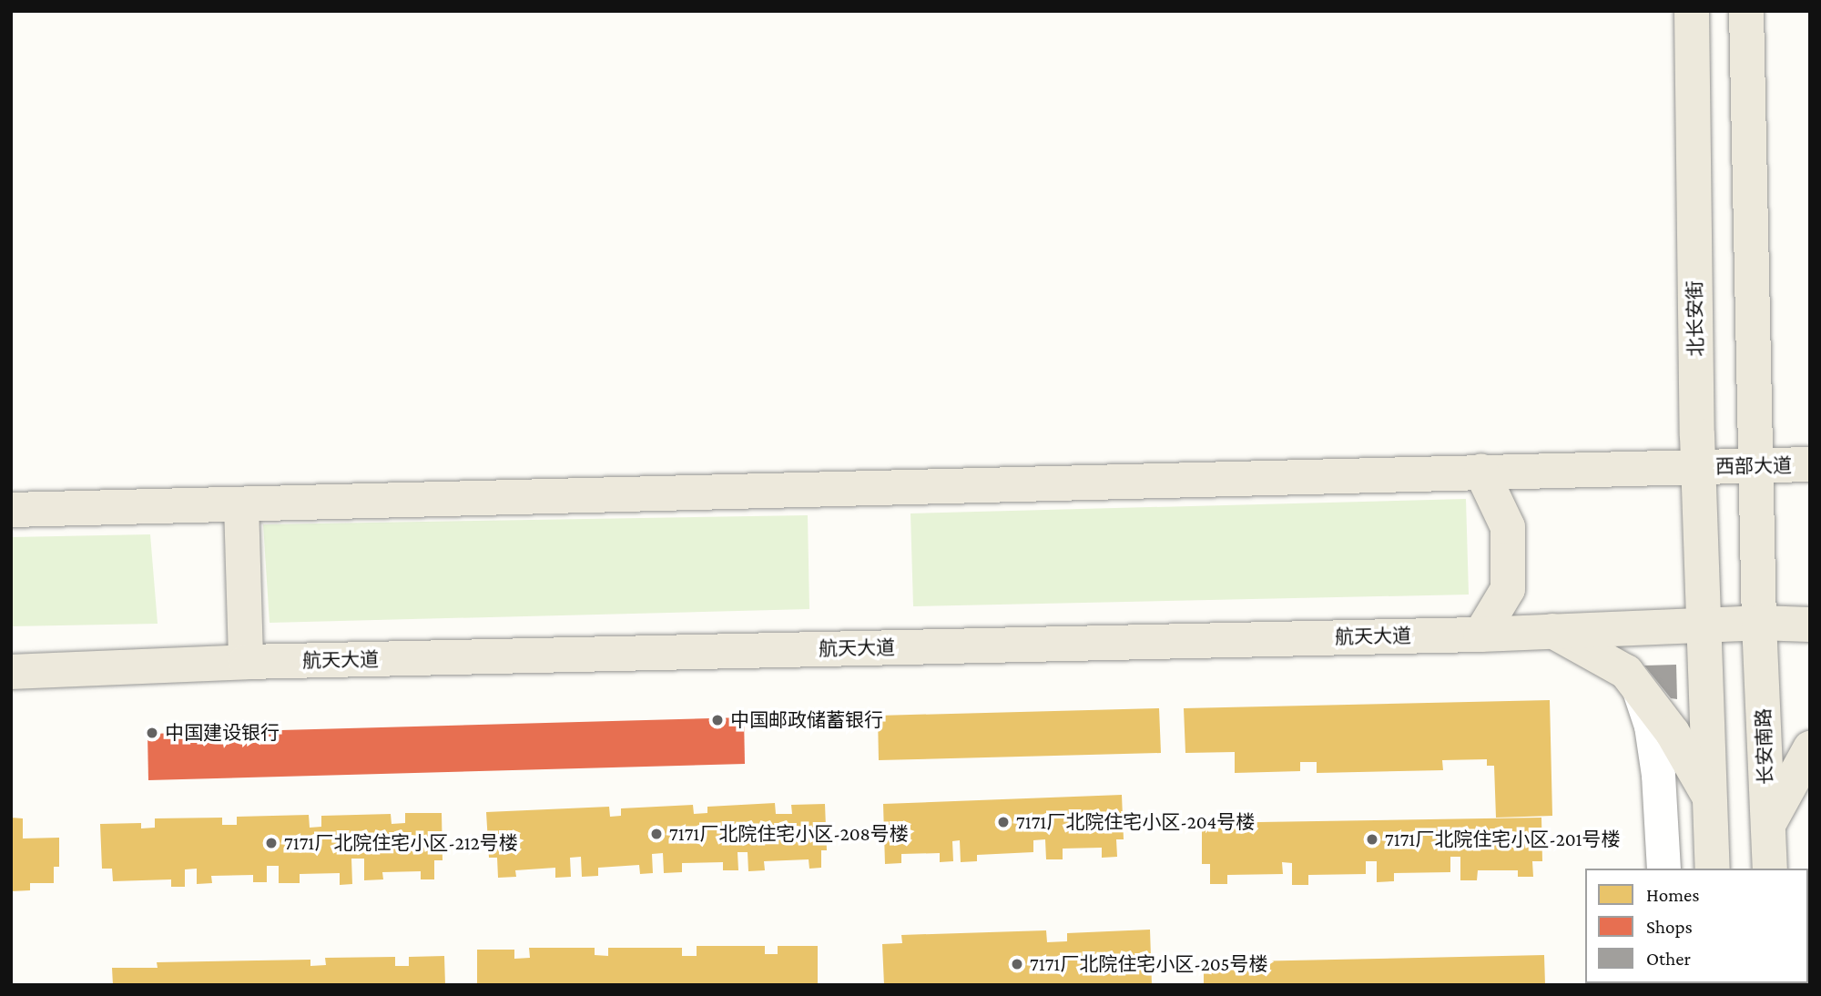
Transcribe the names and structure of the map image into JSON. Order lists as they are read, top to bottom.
{
  "streets": {
    "main road": [
      "北长安街",
      "西部大道",
      "航天大道",
      "长安南路"
    ]
  },
  "crossings": [
    ["北长安街", "西部大道"],
    ["北长安街", "航天大道"]
  ],
  "places": [
    "中国邮政储蓄银行",
    "中国建设银行",
    "7171厂北院住宅小区-204号楼",
    "7171厂北院住宅小区-208号楼",
    "7171厂北院住宅小区-201号楼",
    "7171厂北院住宅小区-212号楼",
    "7171厂北院住宅小区-205号楼"
  ],
  "legend": ["Homes", "Shops", "Other"]
}
